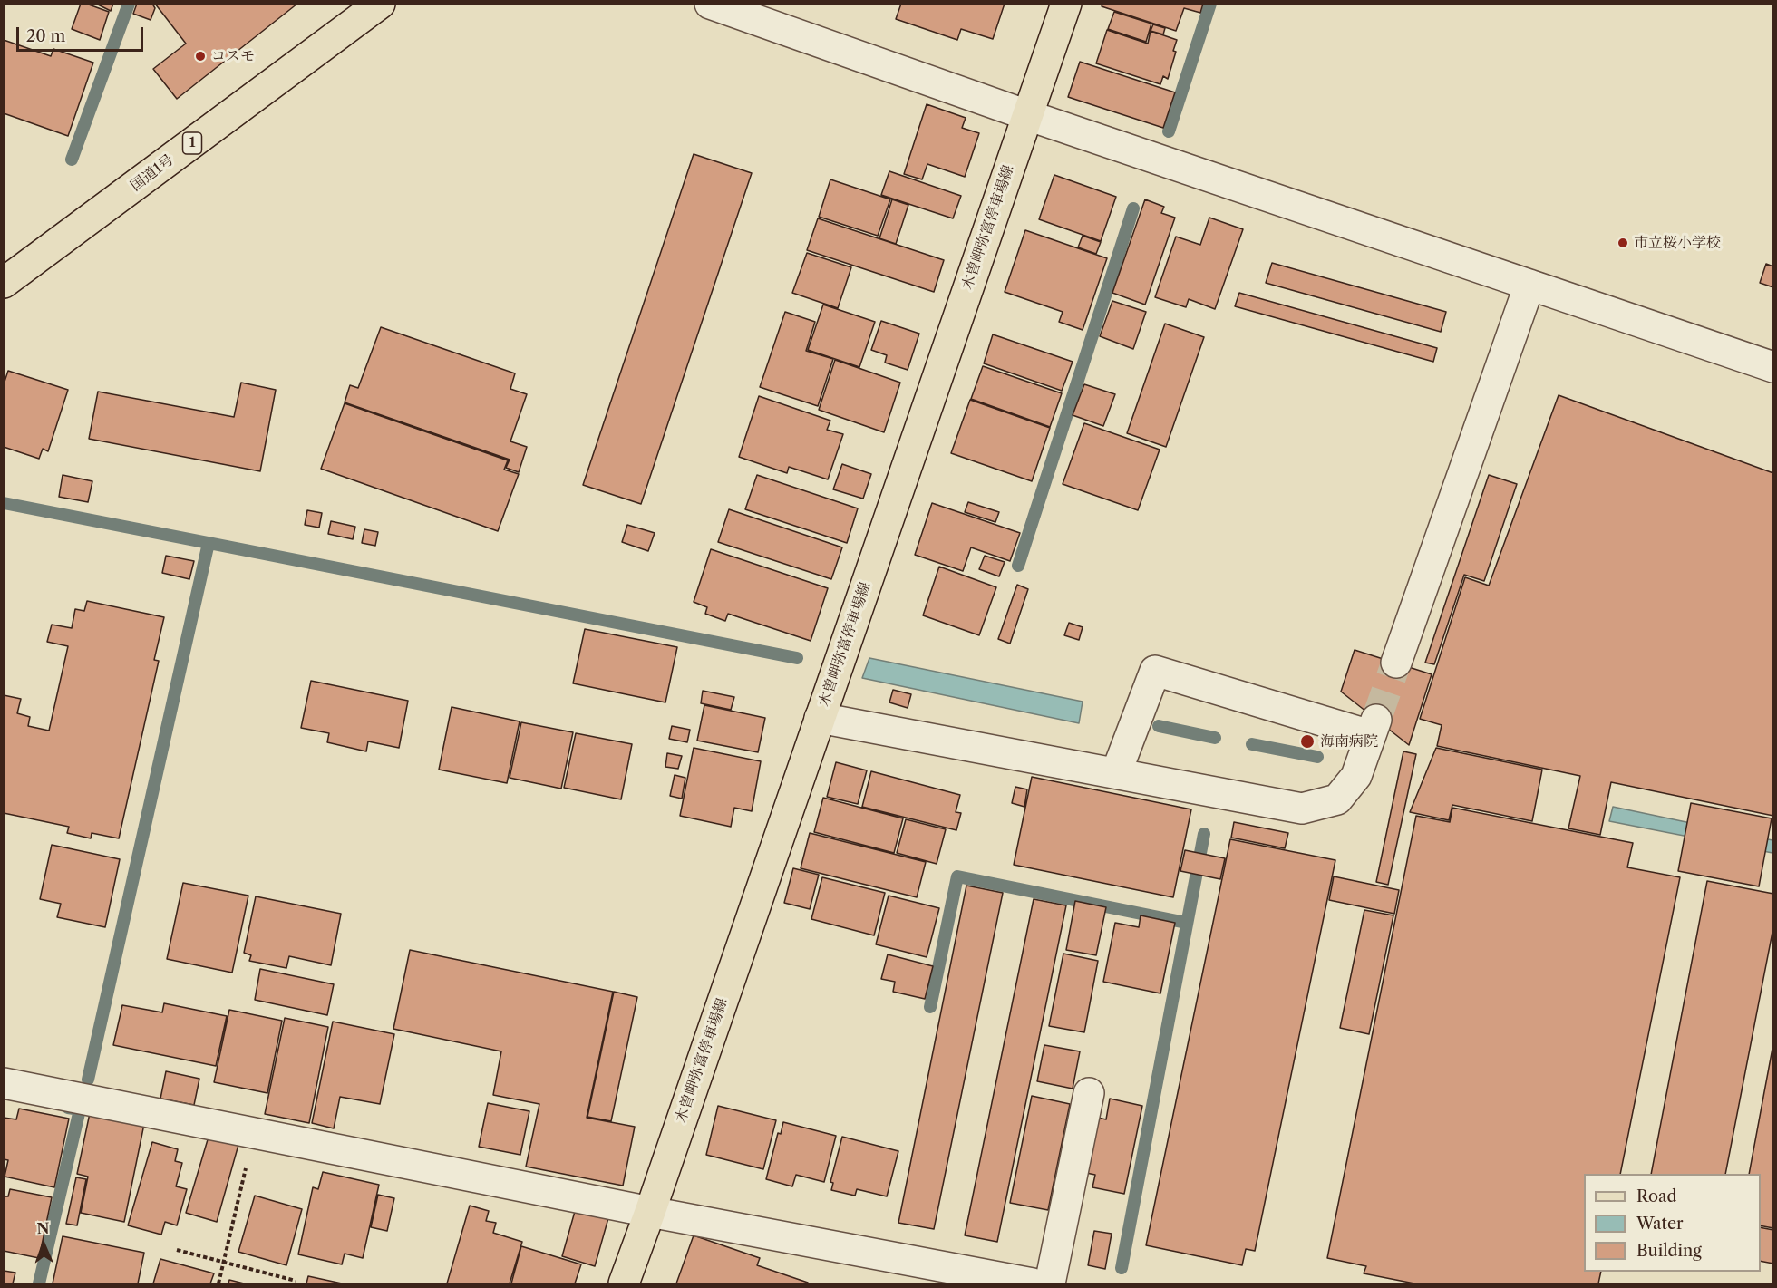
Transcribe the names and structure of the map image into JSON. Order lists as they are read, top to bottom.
{
  "streets": {
    "main road": ["1", "国道1号", "木曽岬弥富停車場線"]
  },
  "places": ["コスモ", "市立桜小学校", "海南病院"],
  "legend": ["Road", "Water", "Building"],
  "scale_bar": "20 m",
  "north": "top"
}
